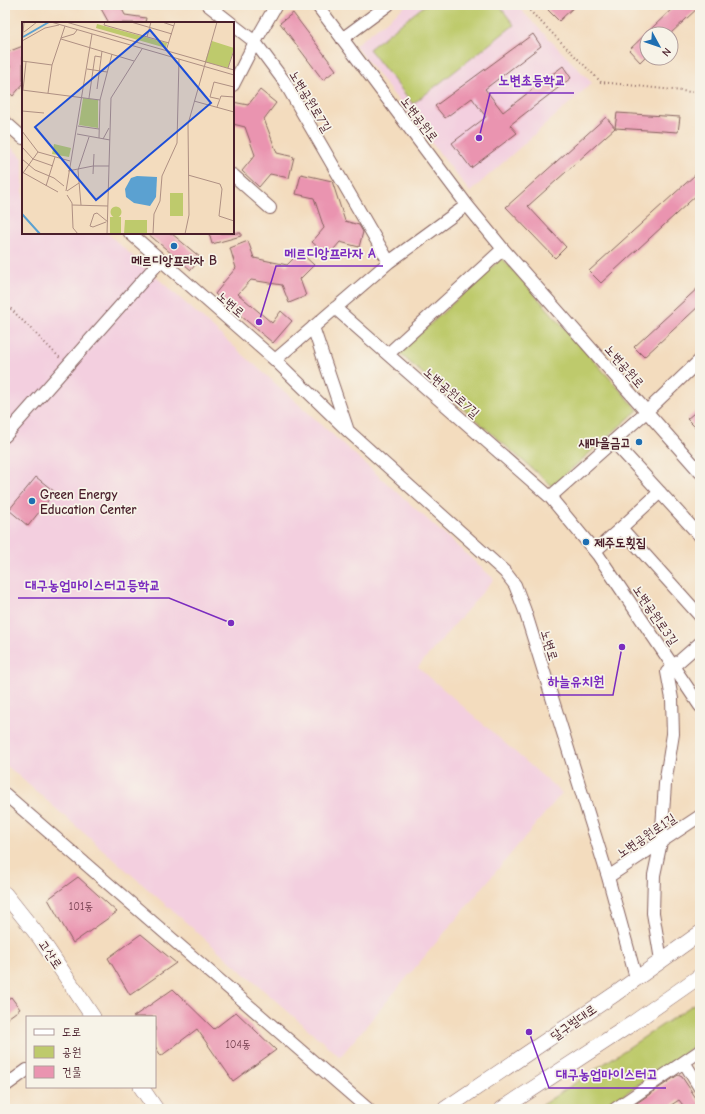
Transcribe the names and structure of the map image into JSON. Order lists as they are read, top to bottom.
{
  "streets": {
    "main road": ["고산로", "달구벌대로"],
    "street": [
      "노변공원로7길",
      "노변공원로",
      "노변로",
      "노변공원로3길",
      "노변공원로1길"
    ]
  },
  "crossings": [
    ["노변공원로7길", "노변공원로3길"],
    ["노변로", "노변공원로1길"],
    ["노변로", "달구벌대로"]
  ],
  "places": [
    "노변초등학교",
    "메르디앙프라자 B",
    "메르디앙프라자 A",
    "새마을금고",
    "Green Energy Education Center",
    "제주도횟집",
    "대구농업마이스터고등학교",
    "하늘유치원",
    "대구농업마이스터고"
  ],
  "house_numbers": ["101동", "104동"],
  "legend": ["도로", "공원", "건물"],
  "north": "bottom right"
}
